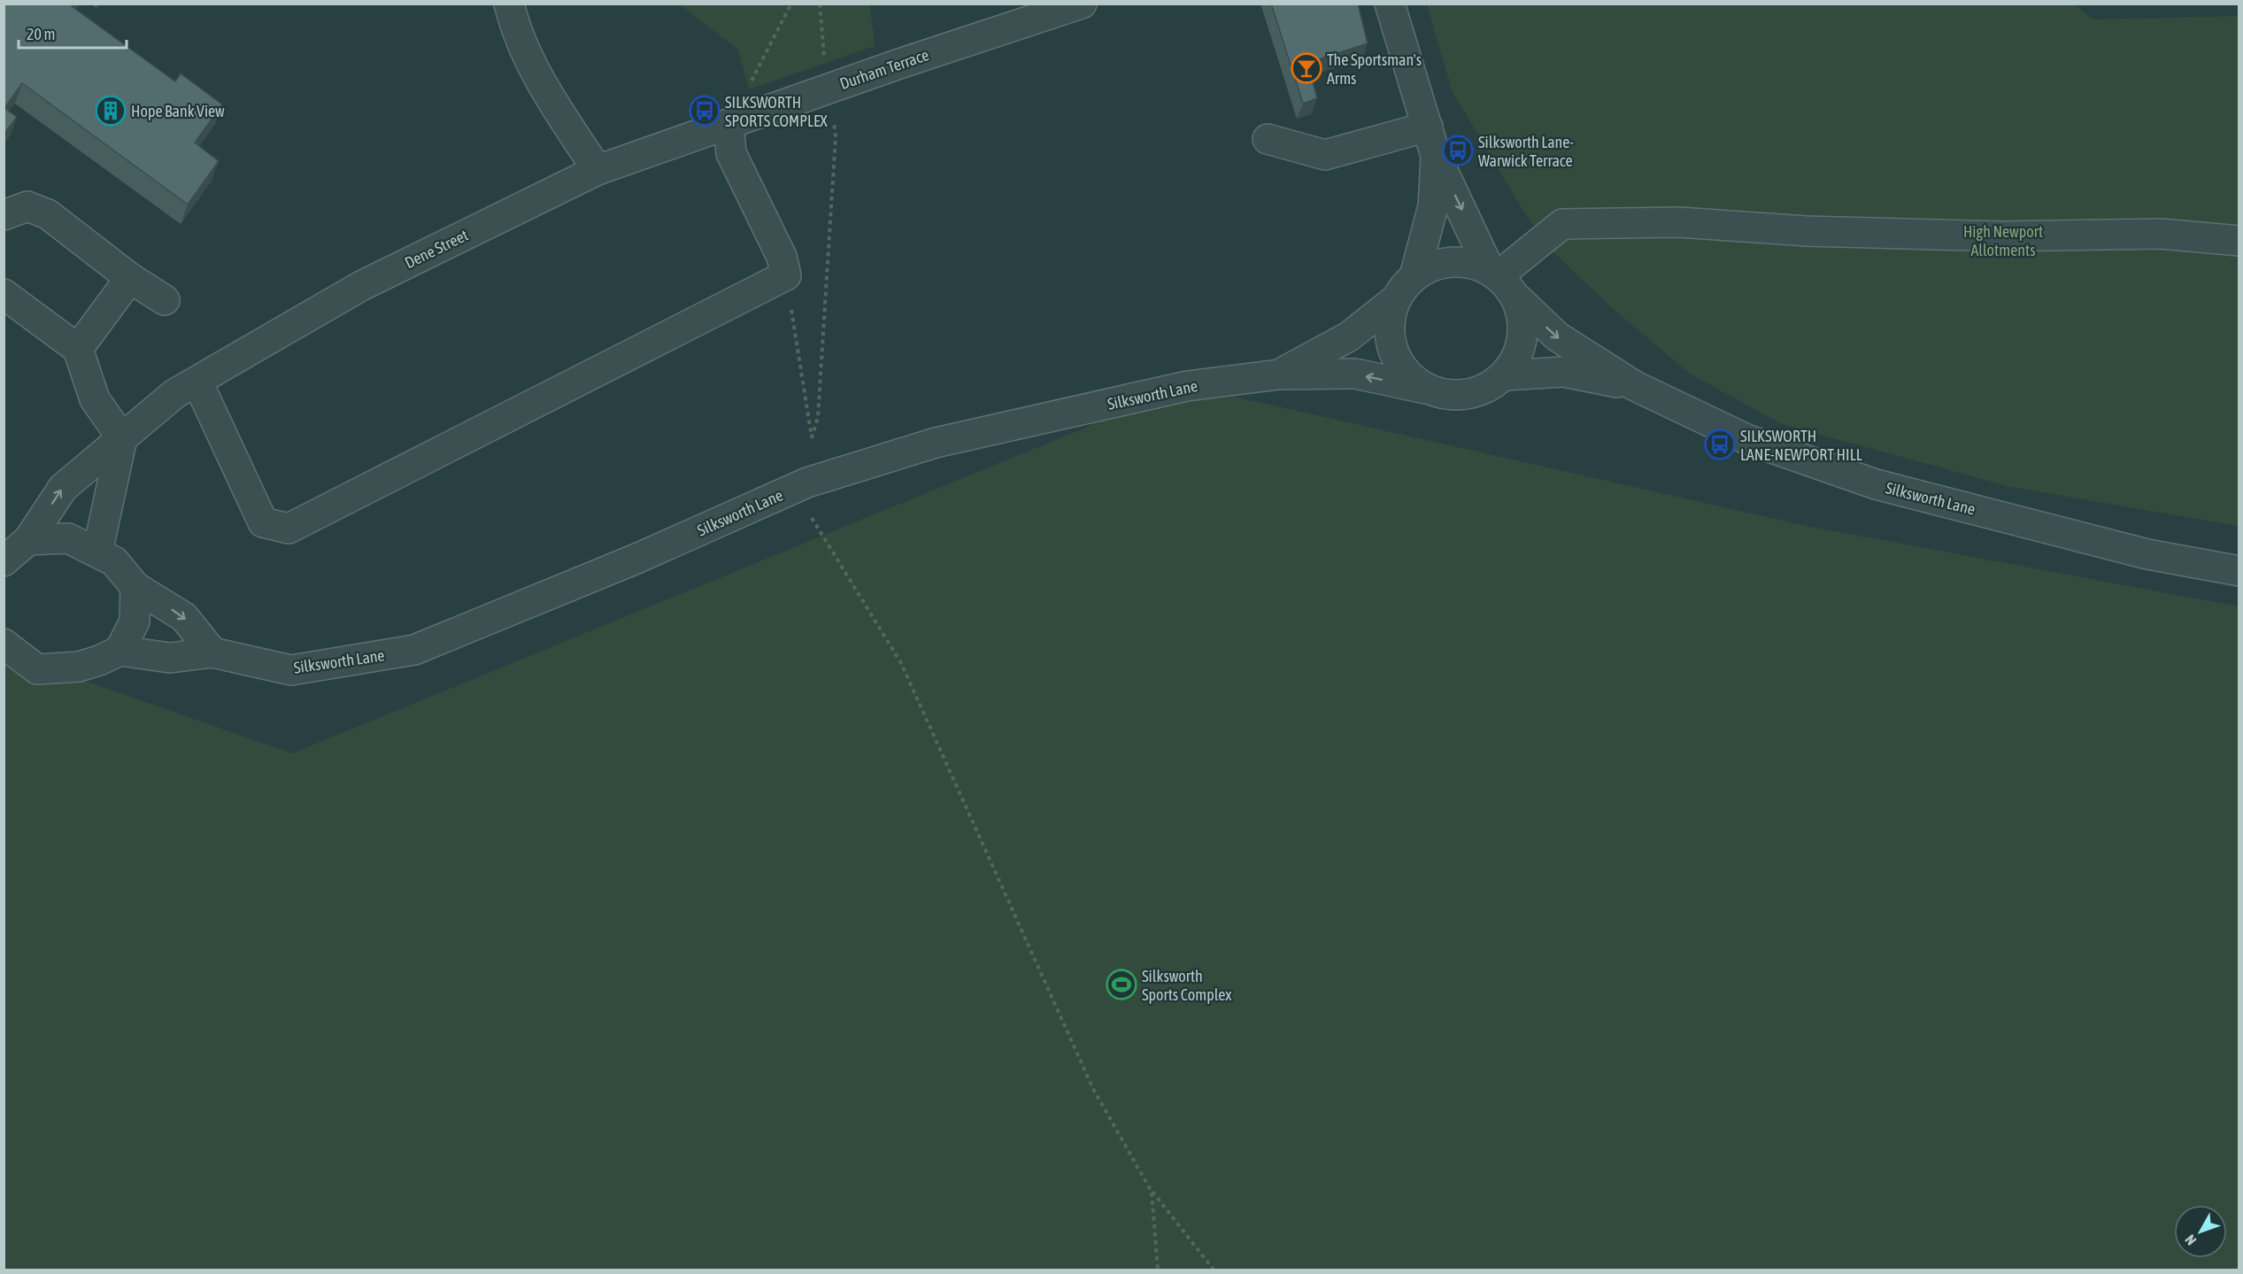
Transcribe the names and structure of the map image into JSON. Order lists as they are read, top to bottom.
{
  "streets": {
    "street": ["Durham Terrace", "Dene Street", "Silksworth Lane"]
  },
  "crossings": [
    ["Durham Terrace", "Dene Street"]
  ],
  "parks": ["High Newport Allotments"],
  "places": {
    "bar": ["The Sportsman's Arms"],
    "building": ["Hope Bank View"],
    "bus stop": ["SILKSWORTH SPORTS COMPLEX", "Silksworth Lane- Warwick Terrace", "SILKSWORTH LANE-NEWPORT HILL"],
    "sports": ["Silksworth Sports Complex"]
  },
  "scale_bar": "20 m",
  "north": "bottom left"
}
